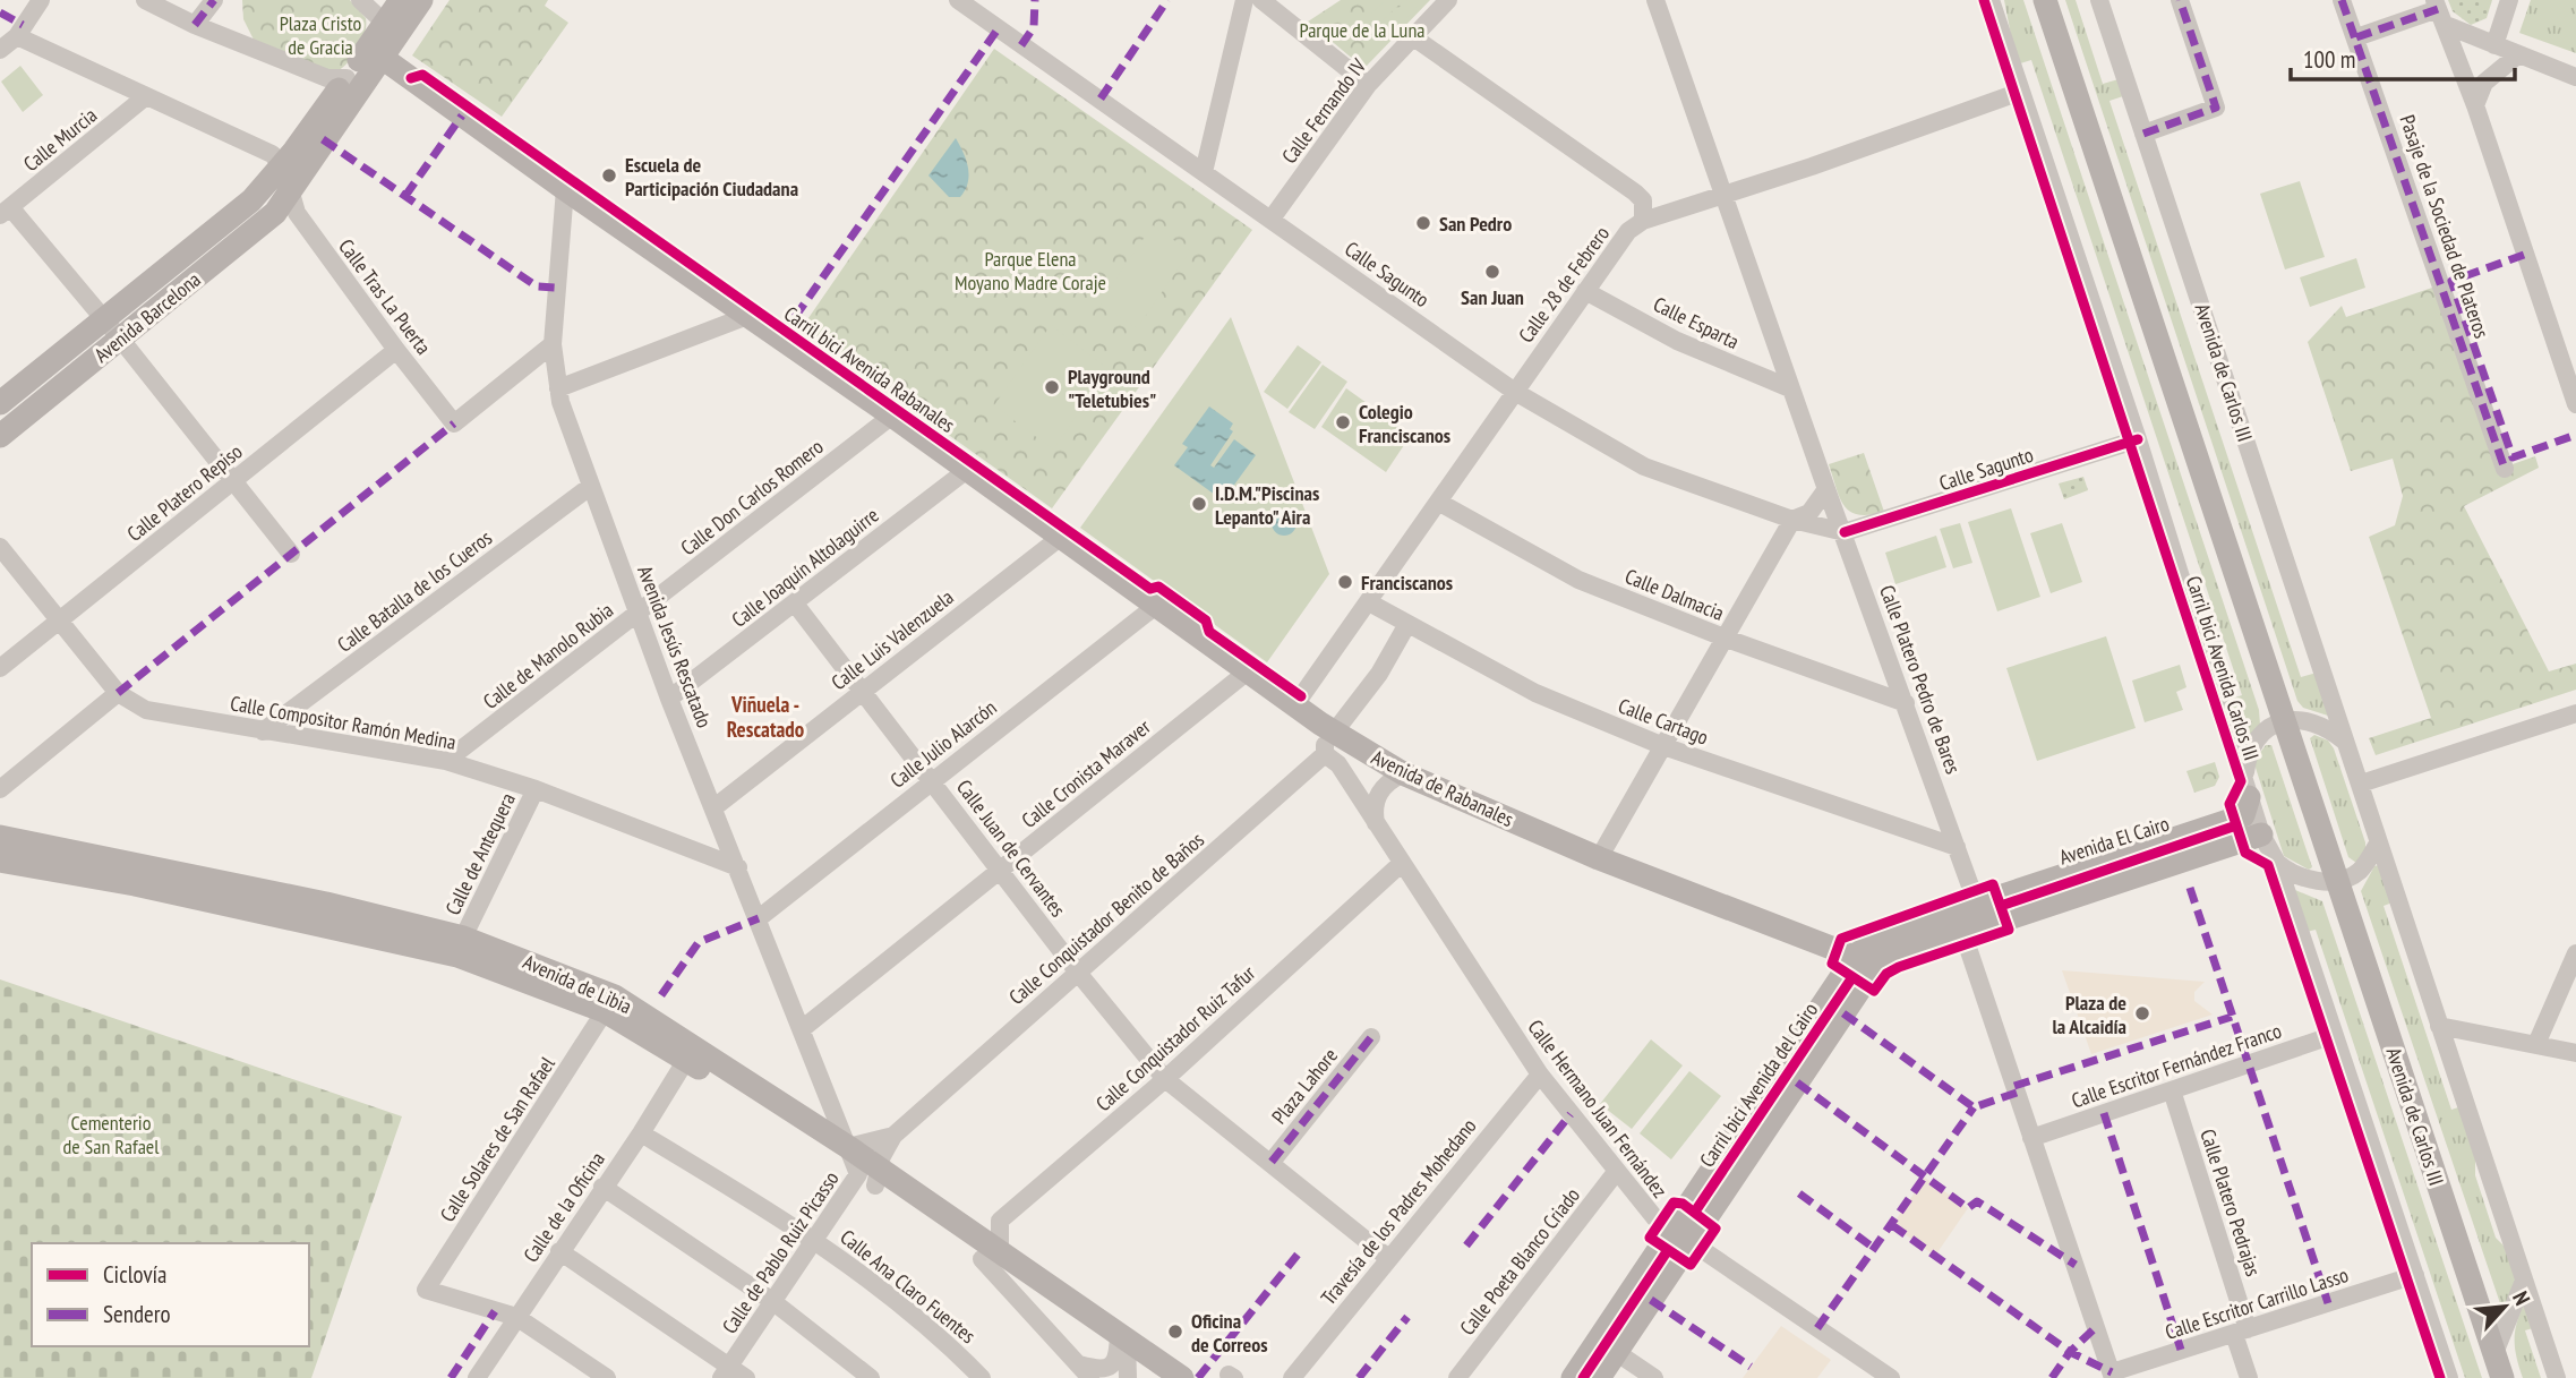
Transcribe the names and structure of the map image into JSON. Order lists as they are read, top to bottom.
{
  "streets": {
    "main road": [
      "Avenida Barcelona",
      "Avenida de Carlos III",
      "Avenida de Rabanales",
      "Avenida El Cairo",
      "Avenida de Libia"
    ],
    "street": [
      "Calle Fernando IV",
      "Calle Murcia",
      "Pasaje de la Sociedad de Plateros",
      "Calle Sagunto",
      "Calle 28 de Febrero",
      "Calle Tras La Puerta",
      "Calle Esparta",
      "Calle Platero Repiso",
      "Calle Don Carlos Romero",
      "Calle Joaquín Altolaguirre",
      "Calle Batalla de los Cueros",
      "Calle Dalmacia",
      "Calle Luis Valenzuela",
      "Avenida Jesús Rescatado",
      "Calle de Manolo Rubia",
      "Calle Platero Pedro de Bares",
      "Calle Cartago",
      "Calle Compositor Ramón Medina",
      "Calle Julio Alarcón",
      "Calle Cronista Maraver",
      "Calle Juan de Cervantes",
      "Calle de Antequera",
      "Calle Conquistador Benito de Baños",
      "Calle Conquistador Ruiz Tafur",
      "Calle Escritor Fernández Franco",
      "Plaza Lahore",
      "Calle Hermano Juan Fernández",
      "Calle Solares de San Rafael",
      "Calle Platero Pedrajas",
      "Calle de la Oficina",
      "Travesía de los Padres Mohedano",
      "Calle de Pablo Ruiz Picasso",
      "Calle Poeta Blanco Criado",
      "Calle Ana Claro Fuentes",
      "Calle Escritor Carrillo Lasso"
    ],
    "cycle path": ["Carril bici Avenida Rabanales", "Carril bici Avenida Carlos III", "Carril bici Avenida del Cairo"]
  },
  "crossings": [
    ["Calle Fernando IV", "Calle Sagunto"],
    ["Calle Sagunto", "Calle 28 de Febrero"],
    ["Calle Sagunto", "Calle Platero Pedro de Bares"],
    ["Calle 28 de Febrero", "Calle Esparta"],
    ["Calle 28 de Febrero", "Calle Dalmacia"],
    ["Calle 28 de Febrero", "Calle Platero Pedro de Bares"],
    ["Calle 28 de Febrero", "Calle Cartago"],
    ["Calle 28 de Febrero", "Avenida de Rabanales"],
    ["Calle Tras La Puerta", "Avenida Barcelona"],
    ["Calle Tras La Puerta", "Calle Platero Repiso"],
    ["Calle Tras La Puerta", "Avenida Jesús Rescatado"],
    ["Avenida Barcelona", "Avenida de Rabanales"],
    ["Calle Esparta", "Calle Platero Pedro de Bares"],
    ["Calle Don Carlos Romero", "Avenida Jesús Rescatado"],
    ["Calle Don Carlos Romero", "Calle de Manolo Rubia"],
    ["Calle Don Carlos Romero", "Avenida de Rabanales"],
    ["Calle Joaquín Altolaguirre", "Avenida Jesús Rescatado"],
    ["Calle Joaquín Altolaguirre", "Avenida de Rabanales"],
    ["Calle Joaquín Altolaguirre", "Calle Juan de Cervantes"],
    ["Calle Batalla de los Cueros", "Avenida Jesús Rescatado"],
    ["Calle Batalla de los Cueros", "Calle Compositor Ramón Medina"],
    ["Calle Dalmacia", "Calle Platero Pedro de Bares"],
    ["Calle Luis Valenzuela", "Avenida Jesús Rescatado"],
    ["Calle Luis Valenzuela", "Avenida de Rabanales"],
    ["Calle Luis Valenzuela", "Calle Juan de Cervantes"],
    ["Avenida Jesús Rescatado", "Calle de Manolo Rubia"],
    ["Avenida Jesús Rescatado", "Calle Compositor Ramón Medina"],
    ["Avenida Jesús Rescatado", "Calle Julio Alarcón"],
    ["Avenida Jesús Rescatado", "Calle Cronista Maraver"],
    ["Avenida Jesús Rescatado", "Avenida de Rabanales"],
    ["Avenida Jesús Rescatado", "Calle Conquistador Benito de Baños"],
    ["Avenida Jesús Rescatado", "Avenida de Libia"],
    ["Calle de Manolo Rubia", "Calle Compositor Ramón Medina"],
    ["Calle Platero Pedro de Bares", "Calle Cartago"],
    ["Calle Platero Pedro de Bares", "Avenida El Cairo"],
    ["Calle Cartago", "Calle Conquistador Benito de Baños"],
    ["Calle Compositor Ramón Medina", "Calle de Antequera"],
    ["Calle Julio Alarcón", "Avenida de Rabanales"],
    ["Calle Julio Alarcón", "Calle Juan de Cervantes"],
    ["Calle Cronista Maraver", "Avenida de Rabanales"],
    ["Calle Cronista Maraver", "Calle Juan de Cervantes"],
    ["Avenida de Rabanales", "Avenida El Cairo"],
    ["Avenida de Rabanales", "Calle Conquistador Benito de Baños"],
    ["Avenida de Rabanales", "Calle Hermano Juan Fernández"],
    ["Avenida El Cairo", "Calle Hermano Juan Fernández"],
    ["Calle Juan de Cervantes", "Calle Conquistador Benito de Baños"],
    ["Calle Juan de Cervantes", "Calle Conquistador Ruiz Tafur"],
    ["Calle Juan de Cervantes", "Plaza Lahore"],
    ["Calle Juan de Cervantes", "Travesía de los Padres Mohedano"],
    ["Calle de Antequera", "Avenida de Libia"],
    ["Calle Conquistador Benito de Baños", "Avenida de Libia"],
    ["Calle Conquistador Benito de Baños", "Calle Hermano Juan Fernández"],
    ["Calle Conquistador Benito de Baños", "Calle de Pablo Ruiz Picasso"],
    ["Avenida de Libia", "Calle Conquistador Ruiz Tafur"],
    ["Avenida de Libia", "Calle Solares de San Rafael"],
    ["Avenida de Libia", "Calle de la Oficina"],
    ["Avenida de Libia", "Calle de Pablo Ruiz Picasso"],
    ["Calle Conquistador Ruiz Tafur", "Calle Hermano Juan Fernández"],
    ["Calle Escritor Fernández Franco", "Calle Platero Pedrajas"],
    ["Calle Hermano Juan Fernández", "Travesía de los Padres Mohedano"],
    ["Calle Hermano Juan Fernández", "Calle Poeta Blanco Criado"],
    ["Calle Solares de San Rafael", "Calle de la Oficina"],
    ["Calle Platero Pedrajas", "Calle Escritor Carrillo Lasso"],
    ["Calle de la Oficina", "Calle Ana Claro Fuentes"],
    ["Calle de Pablo Ruiz Picasso", "Calle Ana Claro Fuentes"]
  ],
  "districts": ["Viñuela - Rescatado"],
  "parks": [
    "Plaza Cristo de Gracia",
    "Parque de la Luna",
    "Parque Elena Moyano Madre Coraje",
    "Cementerio de San Rafael"
  ],
  "places": [
    "Escuela de Participación Ciudadana",
    "San Pedro",
    "San Juan",
    "Playground \"Teletubies\"",
    "Colegio Franciscanos",
    "I.D.M.\"Piscinas Lepanto\" Aira",
    "Franciscanos",
    "Plaza de la Alcaidía",
    "Oficina de Correos"
  ],
  "legend": ["Ciclovía", "Sendero"],
  "scale_bar": "100 m",
  "north": "top right"
}
